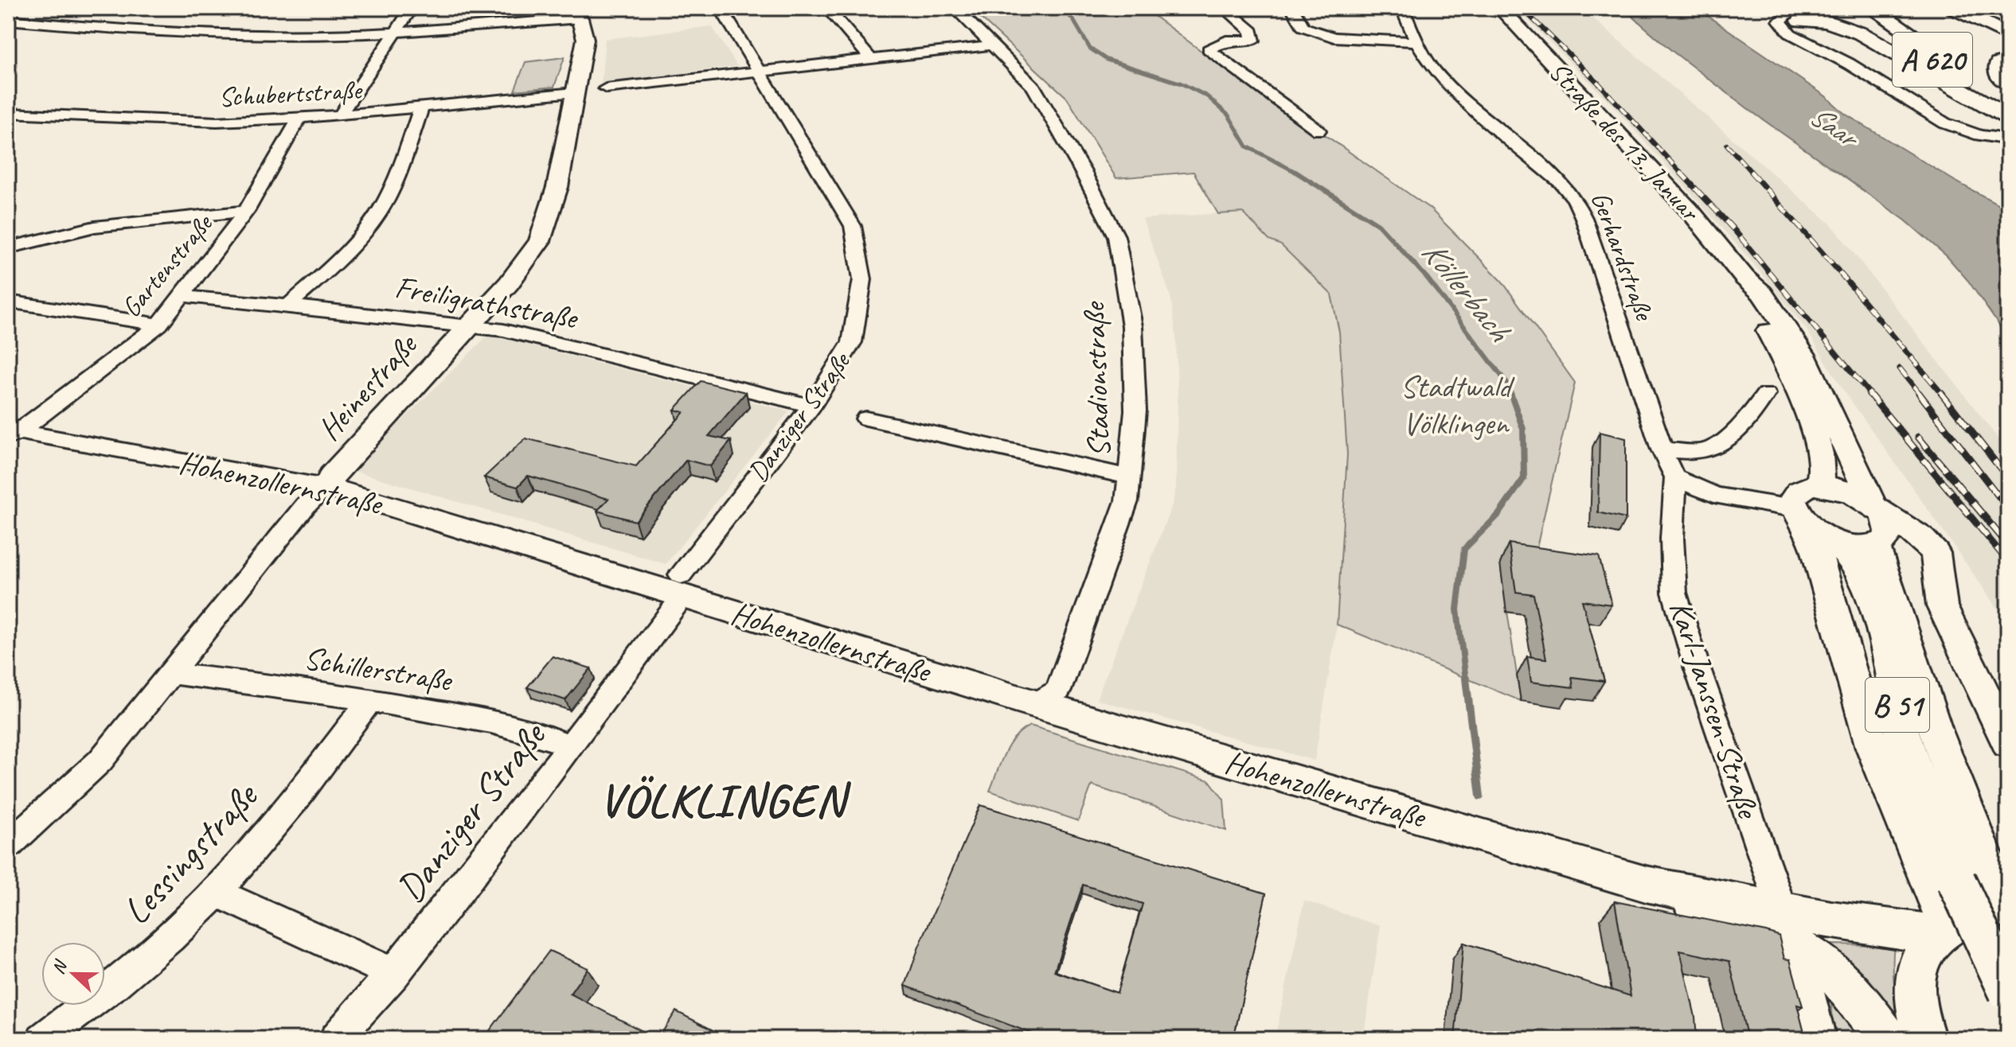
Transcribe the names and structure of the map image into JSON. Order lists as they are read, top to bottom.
{
  "streets": {
    "highway": ["A 620"],
    "main road": [
      "Straße des 13. Januar",
      "Heinestraße",
      "Hohenzollernstraße",
      "B 51",
      "Karl-Janssen-Straße"
    ],
    "street": [
      "Schubertstraße",
      "Gerhardstraße",
      "Gartenstraße",
      "Freiligrathstraße",
      "Stadionstraße",
      "Danziger Straße",
      "Schillerstraße",
      "Lessingstraße"
    ]
  },
  "crossings": [
    ["Schubertstraße", "Gartenstraße"],
    ["Schubertstraße", "Heinestraße"],
    ["Straße des 13. Januar", "B 51"],
    ["Gerhardstraße", "Karl-Janssen-Straße"],
    ["Gartenstraße", "Freiligrathstraße"],
    ["Gartenstraße", "Hohenzollernstraße"],
    ["Freiligrathstraße", "Heinestraße"],
    ["Freiligrathstraße", "Danziger Straße"],
    ["Stadionstraße", "Hohenzollernstraße"],
    ["Heinestraße", "Hohenzollernstraße"],
    ["Heinestraße", "Schillerstraße"],
    ["Danziger Straße", "Hohenzollernstraße"],
    ["Danziger Straße", "Schillerstraße"],
    ["Hohenzollernstraße", "Karl-Janssen-Straße"],
    ["Schillerstraße", "Lessingstraße"]
  ],
  "districts": ["VÖLKLINGEN"],
  "water": ["Saar", "Köllerbach"],
  "parks": ["Stadtwald Völklingen"],
  "north": "left"
}
